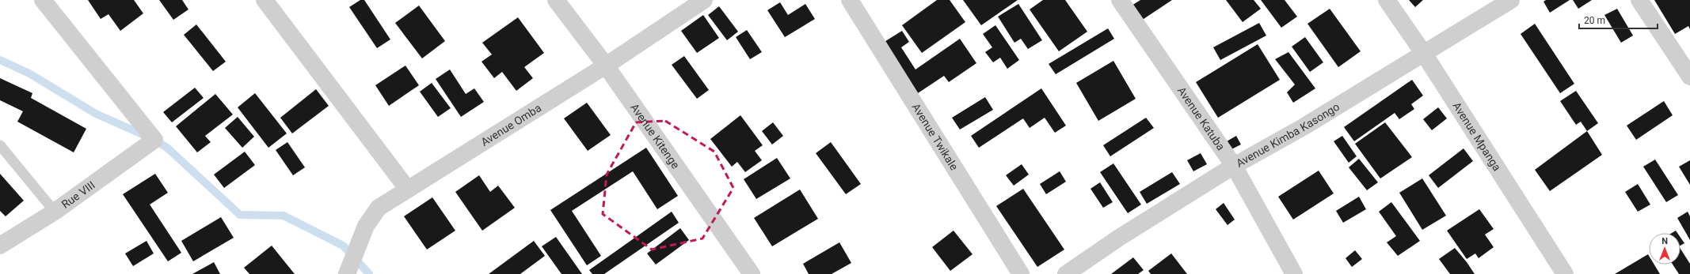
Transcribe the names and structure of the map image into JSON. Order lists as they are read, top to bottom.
{
  "streets": {
    "street": [
      "Avenue Katuba",
      "Avenue Omba",
      "Avenue Kimba Kasongo",
      "Avenue Kitenge",
      "Avenue Mpanga",
      "Avenue Twikale",
      "Rue VIII"
    ]
  },
  "crossings": [
    ["Avenue Katuba", "Avenue Kimba Kasongo"],
    ["Avenue Omba", "Avenue Kitenge"],
    ["Avenue Kimba Kasongo", "Avenue Mpanga"]
  ],
  "scale_bar": "20 m",
  "north": "top"
}
